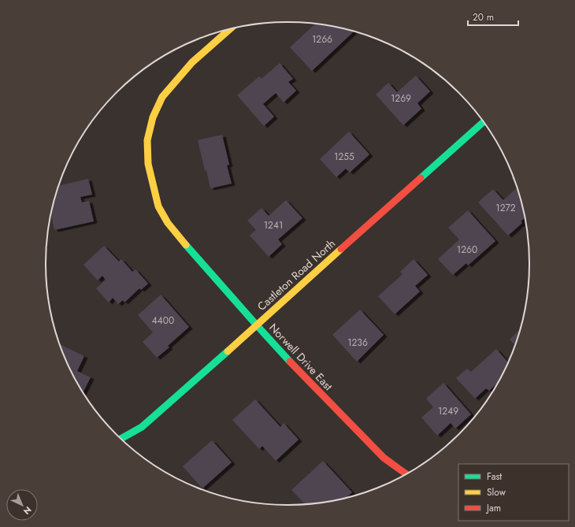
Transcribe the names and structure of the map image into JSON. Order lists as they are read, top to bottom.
{
  "streets": {
    "street": ["Castleton Road North", "Norwell Drive East"]
  },
  "crossings": [
    ["Castleton Road North", "Norwell Drive East"]
  ],
  "house_numbers": [
    "1266",
    "1269",
    "1255",
    "1272",
    "1241",
    "1260",
    "4400",
    "1236",
    "1249"
  ],
  "legend": ["Fast", "Slow", "Jam"],
  "scale_bar": "20 m",
  "north": "bottom right"
}
